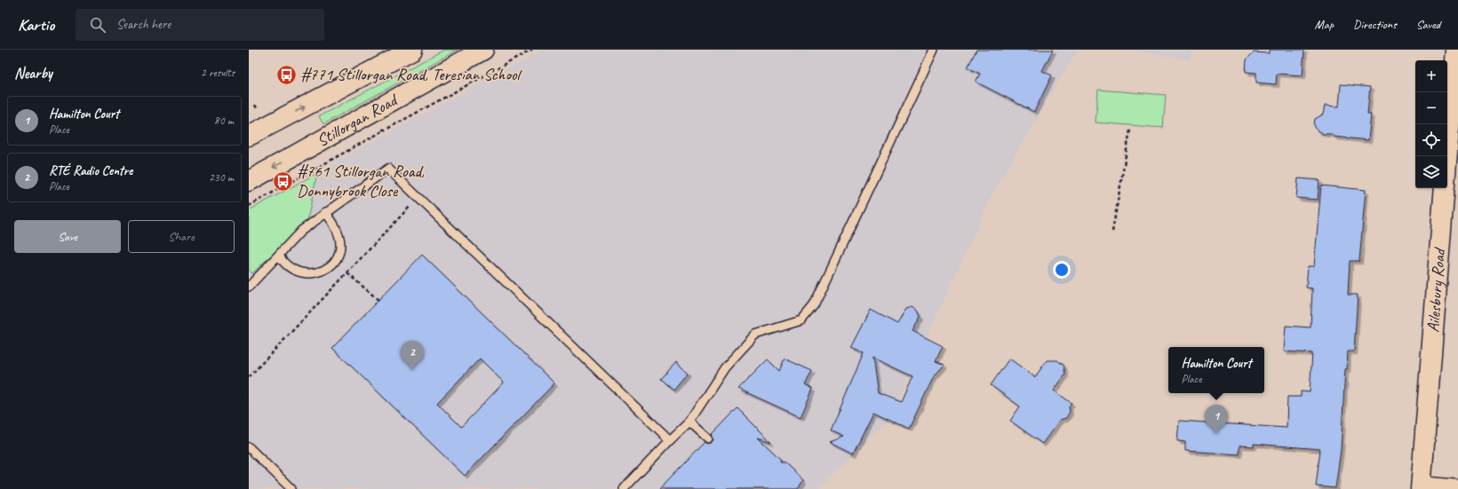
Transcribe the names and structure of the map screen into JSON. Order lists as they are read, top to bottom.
{
  "streets": {
    "main road": ["Stillorgan Road", "Ailesbury Road"]
  },
  "places": {
    "bus stop": ["#771 Stillorgan Road, Teresian School", "#761 Stillorgan Road, Donnybrook Close"]
  },
  "page": {
    "header": "Kartio",
    "search": "Search here",
    "nav": ["Map", "Directions", "Saved"],
    "heading": ["Nearby", "2 results"],
    "map_buttons": ["+", "−"],
    "list": [
      {
        "mark": "1",
        "name": "Hamilton Court",
        "note": "Place",
        "value": "80 m"
      },
      {
        "mark": "2",
        "name": "RTÉ Radio Centre",
        "note": "Place",
        "value": "230 m"
      }
    ],
    "buttons": ["Save", "Share"],
    "pins": ["2", "1"],
    "popup": ["Hamilton Court", "Place"]
  }
}
